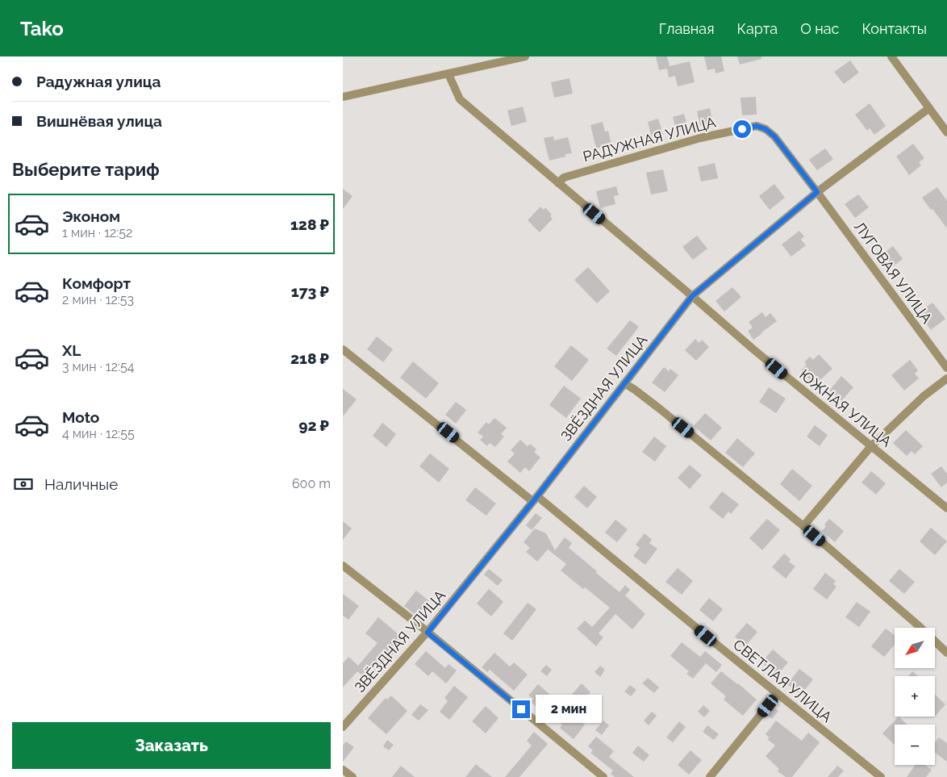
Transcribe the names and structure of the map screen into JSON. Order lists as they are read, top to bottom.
{
  "streets": {
    "street": [
      "РАДУЖНАЯ УЛИЦА",
      "ЛУГОВАЯ УЛИЦА",
      "ЗВЁЗДНАЯ УЛИЦА",
      "ЮЖНАЯ УЛИЦА",
      "СВЕТЛАЯ УЛИЦА"
    ]
  },
  "crossings": [
    ["РАДУЖНАЯ УЛИЦА", "ЛУГОВАЯ УЛИЦА"],
    ["РАДУЖНАЯ УЛИЦА", "ЗВЁЗДНАЯ УЛИЦА"],
    ["РАДУЖНАЯ УЛИЦА", "ЮЖНАЯ УЛИЦА"],
    ["ЛУГОВАЯ УЛИЦА", "ЗВЁЗДНАЯ УЛИЦА"],
    ["ЗВЁЗДНАЯ УЛИЦА", "ЮЖНАЯ УЛИЦА"],
    ["ЗВЁЗДНАЯ УЛИЦА", "СВЕТЛАЯ УЛИЦА"]
  ],
  "north": "bottom left",
  "page": {
    "header": "Tako",
    "nav": [
      "Главная",
      "Карта",
      "О нас",
      "Контакты"
    ],
    "banner": ["Радужная улица", "Вишнёвая улица"],
    "heading": "Выберите тариф",
    "list": [
      {
        "name": "Эконом",
        "note": "1 мин · 12:52",
        "value": "128 ₽"
      },
      {
        "name": "Комфорт",
        "note": "2 мин · 12:53",
        "value": "173 ₽"
      },
      {
        "name": "XL",
        "note": "3 мин · 12:54",
        "value": "218 ₽"
      },
      {
        "name": "Moto",
        "note": "4 мин · 12:55",
        "value": "92 ₽"
      }
    ],
    "pay": ["Наличные", "600 m"],
    "map_buttons": ["+", "−"],
    "bubble": "2 мин",
    "buttons": "Заказать"
  }
}
